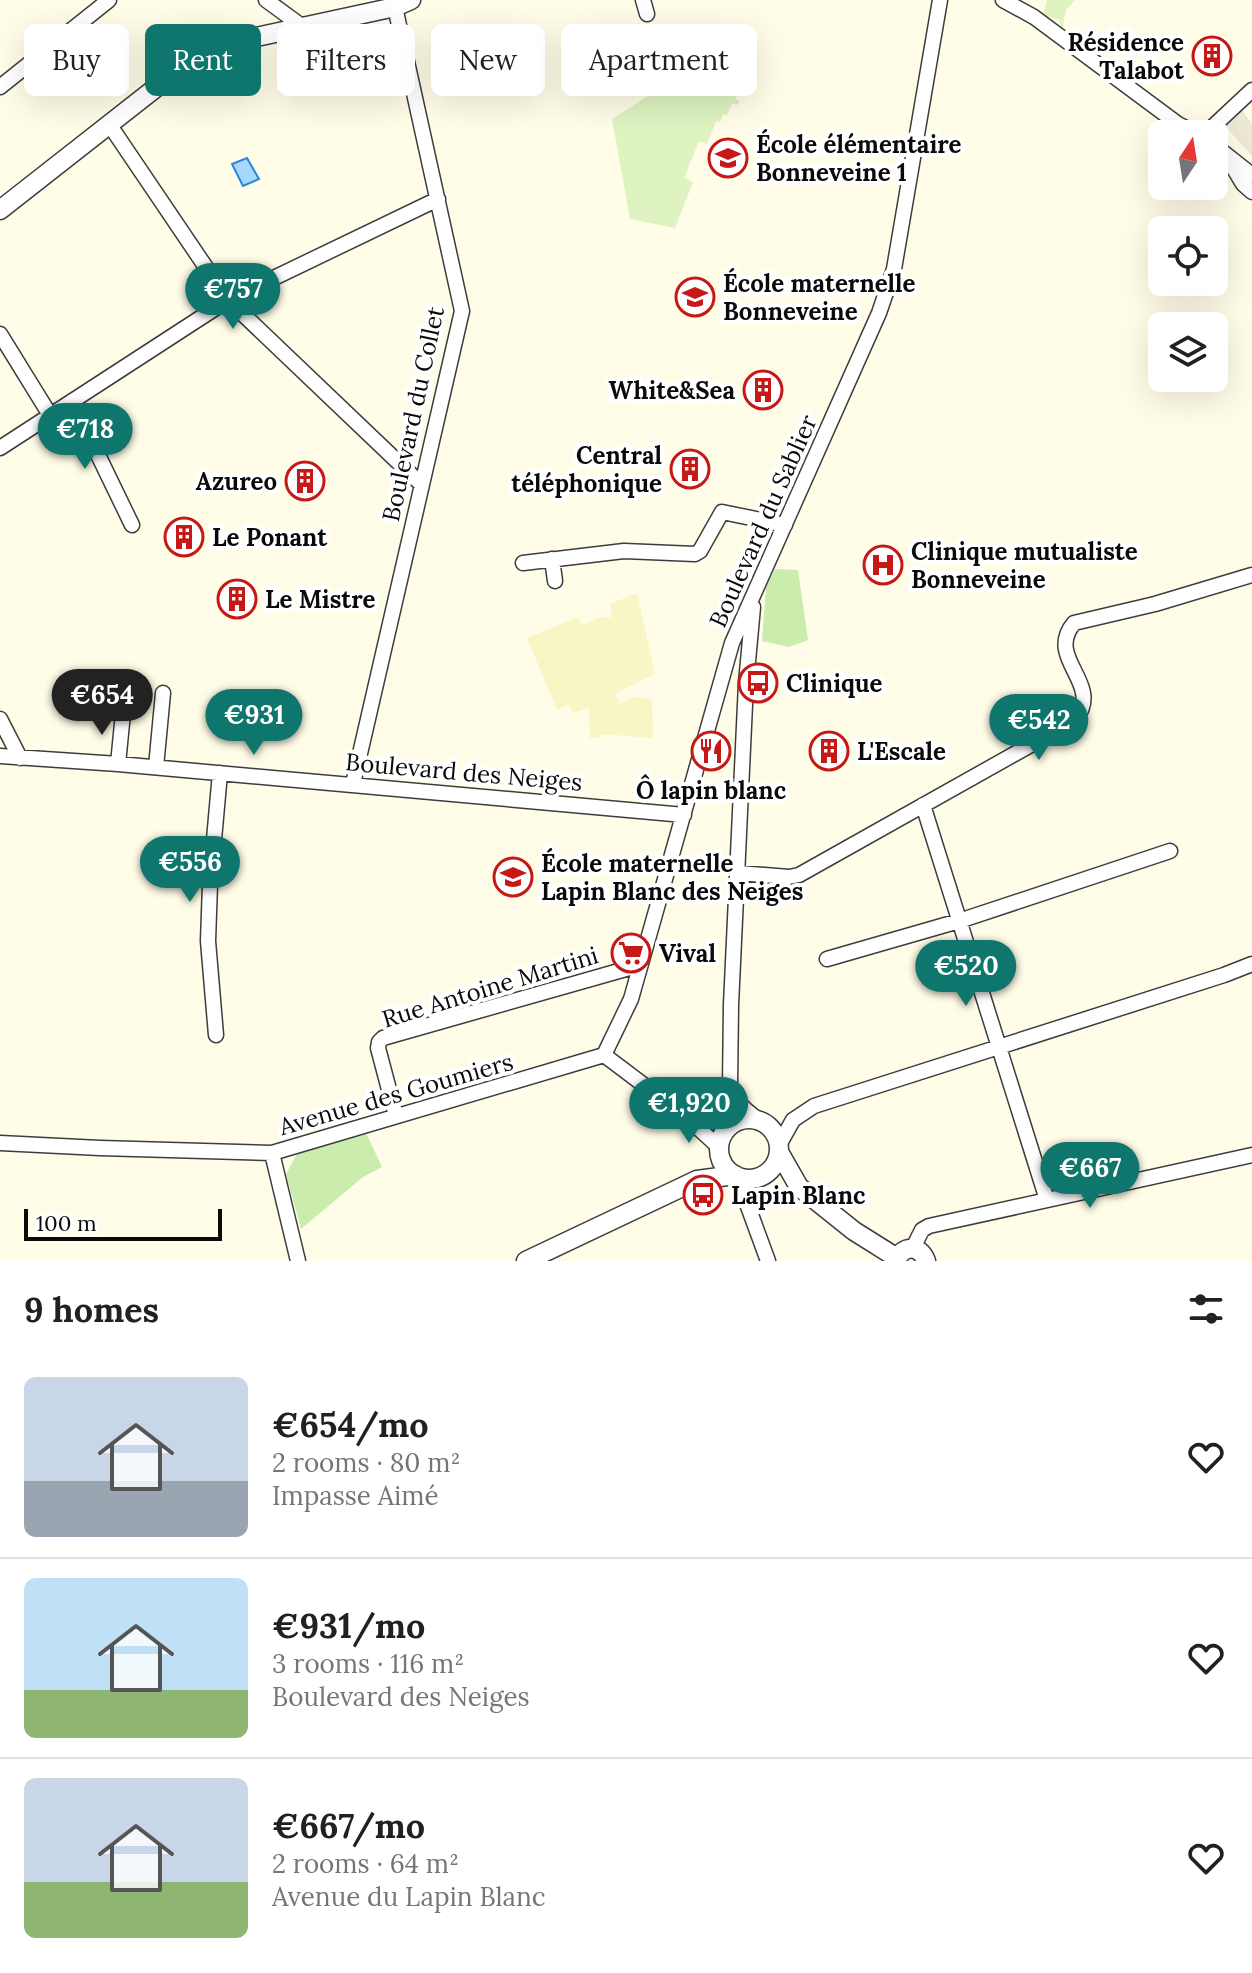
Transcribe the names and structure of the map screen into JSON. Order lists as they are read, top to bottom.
{
  "streets": {
    "street": [
      "Boulevard du Collet",
      "Boulevard du Sablier",
      "Boulevard des Neiges",
      "Rue Antoine Martini",
      "Avenue des Goumiers"
    ]
  },
  "crossings": [
    ["Boulevard du Collet", "Boulevard des Neiges"],
    ["Boulevard du Sablier", "Boulevard des Neiges"],
    ["Boulevard du Sablier", "Rue Antoine Martini"],
    ["Boulevard du Sablier", "Avenue des Goumiers"],
    ["Rue Antoine Martini", "Avenue des Goumiers"]
  ],
  "places": {
    "building": [
      "Résidence Talabot",
      "White&Sea",
      "Central téléphonique",
      "Azureo",
      "Le Ponant",
      "Le Mistre",
      "L'Escale"
    ],
    "school or university": ["École élémentaire Bonneveine 1", "École maternelle Bonneveine", "École maternelle Lapin Blanc des Neiges"],
    "hospital": ["Clinique mutualiste Bonneveine"],
    "bus stop": ["Clinique", "Lapin Blanc"],
    "restaurant": ["Ô lapin blanc"],
    "supermarket": ["Vival"]
  },
  "scale_bar": "100 m",
  "north": "top",
  "page": {
    "chip": [
      "Buy",
      "Rent",
      "Filters",
      "New",
      "Apartment"
    ],
    "price": [
      "€757",
      "€718",
      "€654",
      "€931",
      "€542",
      "€556",
      "€520",
      "€1,920",
      "€667"
    ],
    "scale": "100 m",
    "heading": "9 homes",
    "list": [
      {
        "name": "€654/mo",
        "note": "2 rooms · 80 m² · Impasse Aimé"
      },
      {
        "name": "€931/mo",
        "note": "3 rooms · 116 m² · Boulevard des Neiges"
      },
      {
        "name": "€667/mo",
        "note": "2 rooms · 64 m² · Avenue du Lapin Blanc"
      }
    ]
  }
}
